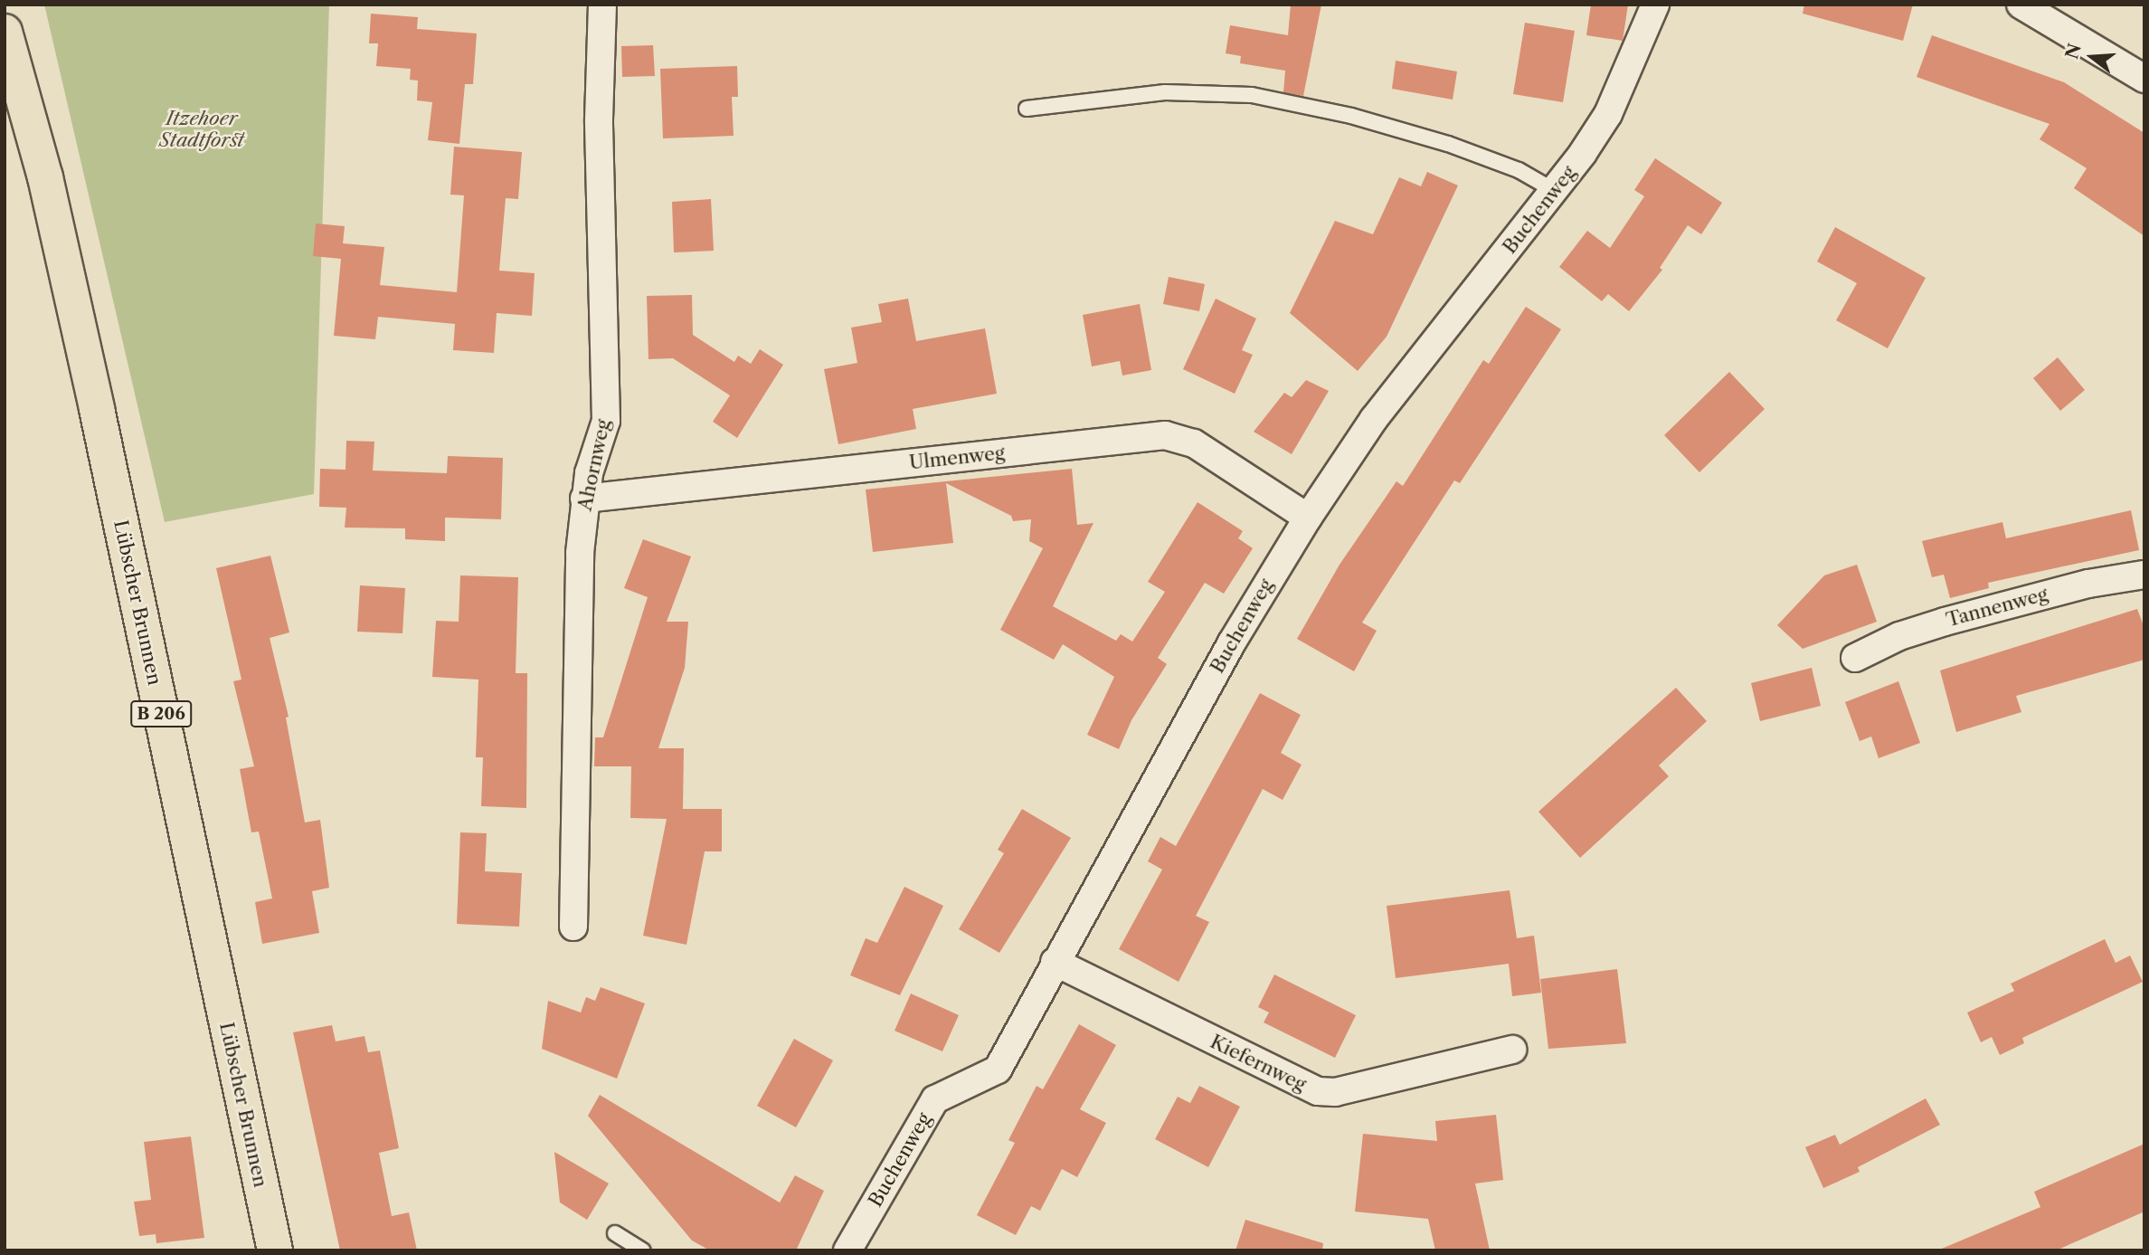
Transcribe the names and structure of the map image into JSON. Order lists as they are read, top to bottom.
{
  "streets": {
    "main road": ["Lübscher Brunnen", "B 206"],
    "street": [
      "Buchenweg",
      "Ulmenweg",
      "Ahornweg",
      "Tannenweg",
      "Kiefernweg"
    ]
  },
  "crossings": [
    ["Buchenweg", "Ulmenweg"],
    ["Buchenweg", "Kiefernweg"],
    ["Ulmenweg", "Ahornweg"]
  ],
  "parks": ["Itzehoer Stadtforst"],
  "north": "left"
}
